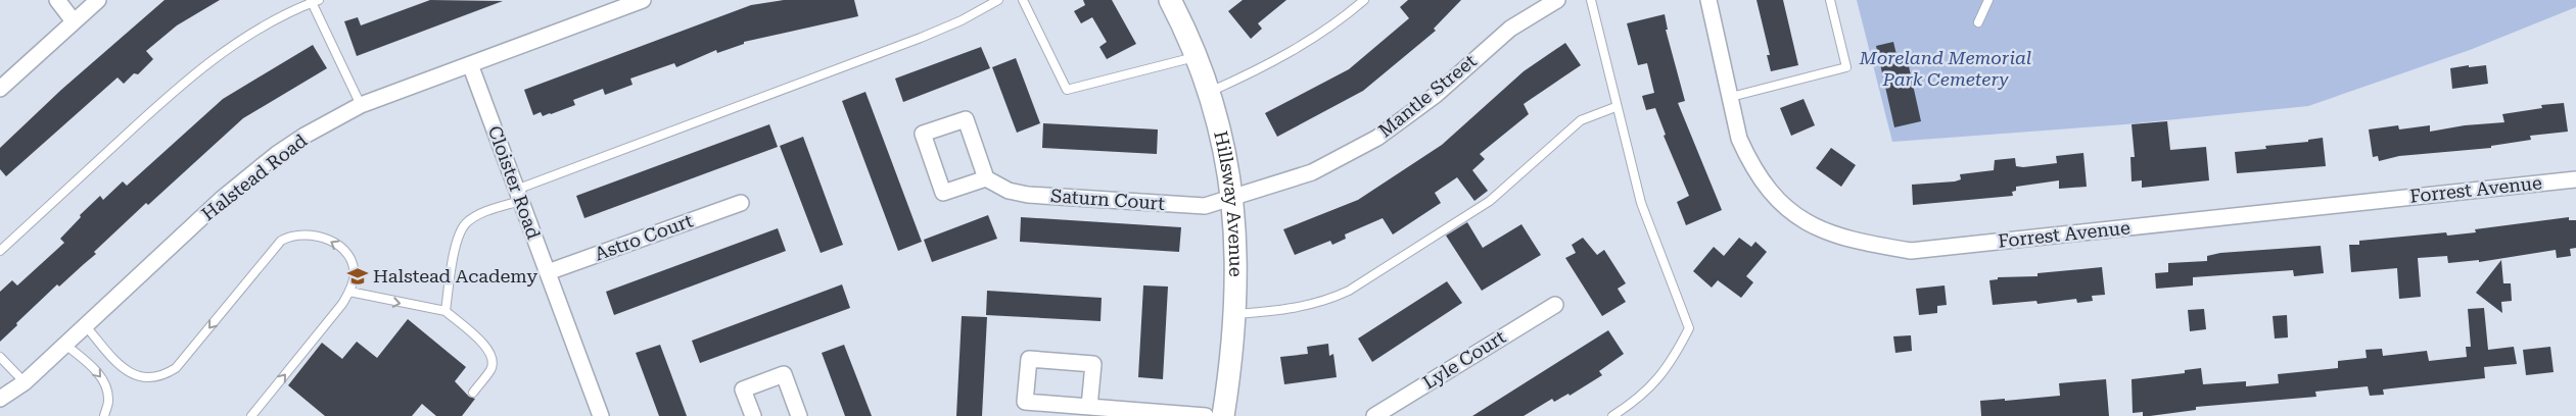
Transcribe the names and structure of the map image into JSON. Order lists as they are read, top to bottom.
{
  "streets": {
    "street": [
      "Mantle Street",
      "Halstead Road",
      "Cloister Road",
      "Forrest Avenue",
      "Saturn Court",
      "Hillsway Avenue",
      "Astro Court",
      "Lyle Court"
    ]
  },
  "crossings": [
    ["Mantle Street", "Saturn Court"],
    ["Mantle Street", "Hillsway Avenue"],
    ["Halstead Road", "Cloister Road"],
    ["Cloister Road", "Astro Court"],
    ["Saturn Court", "Hillsway Avenue"]
  ],
  "parks": ["Moreland Memorial Park Cemetery"],
  "places": {
    "school or university": ["Halstead Academy"]
  }
}
